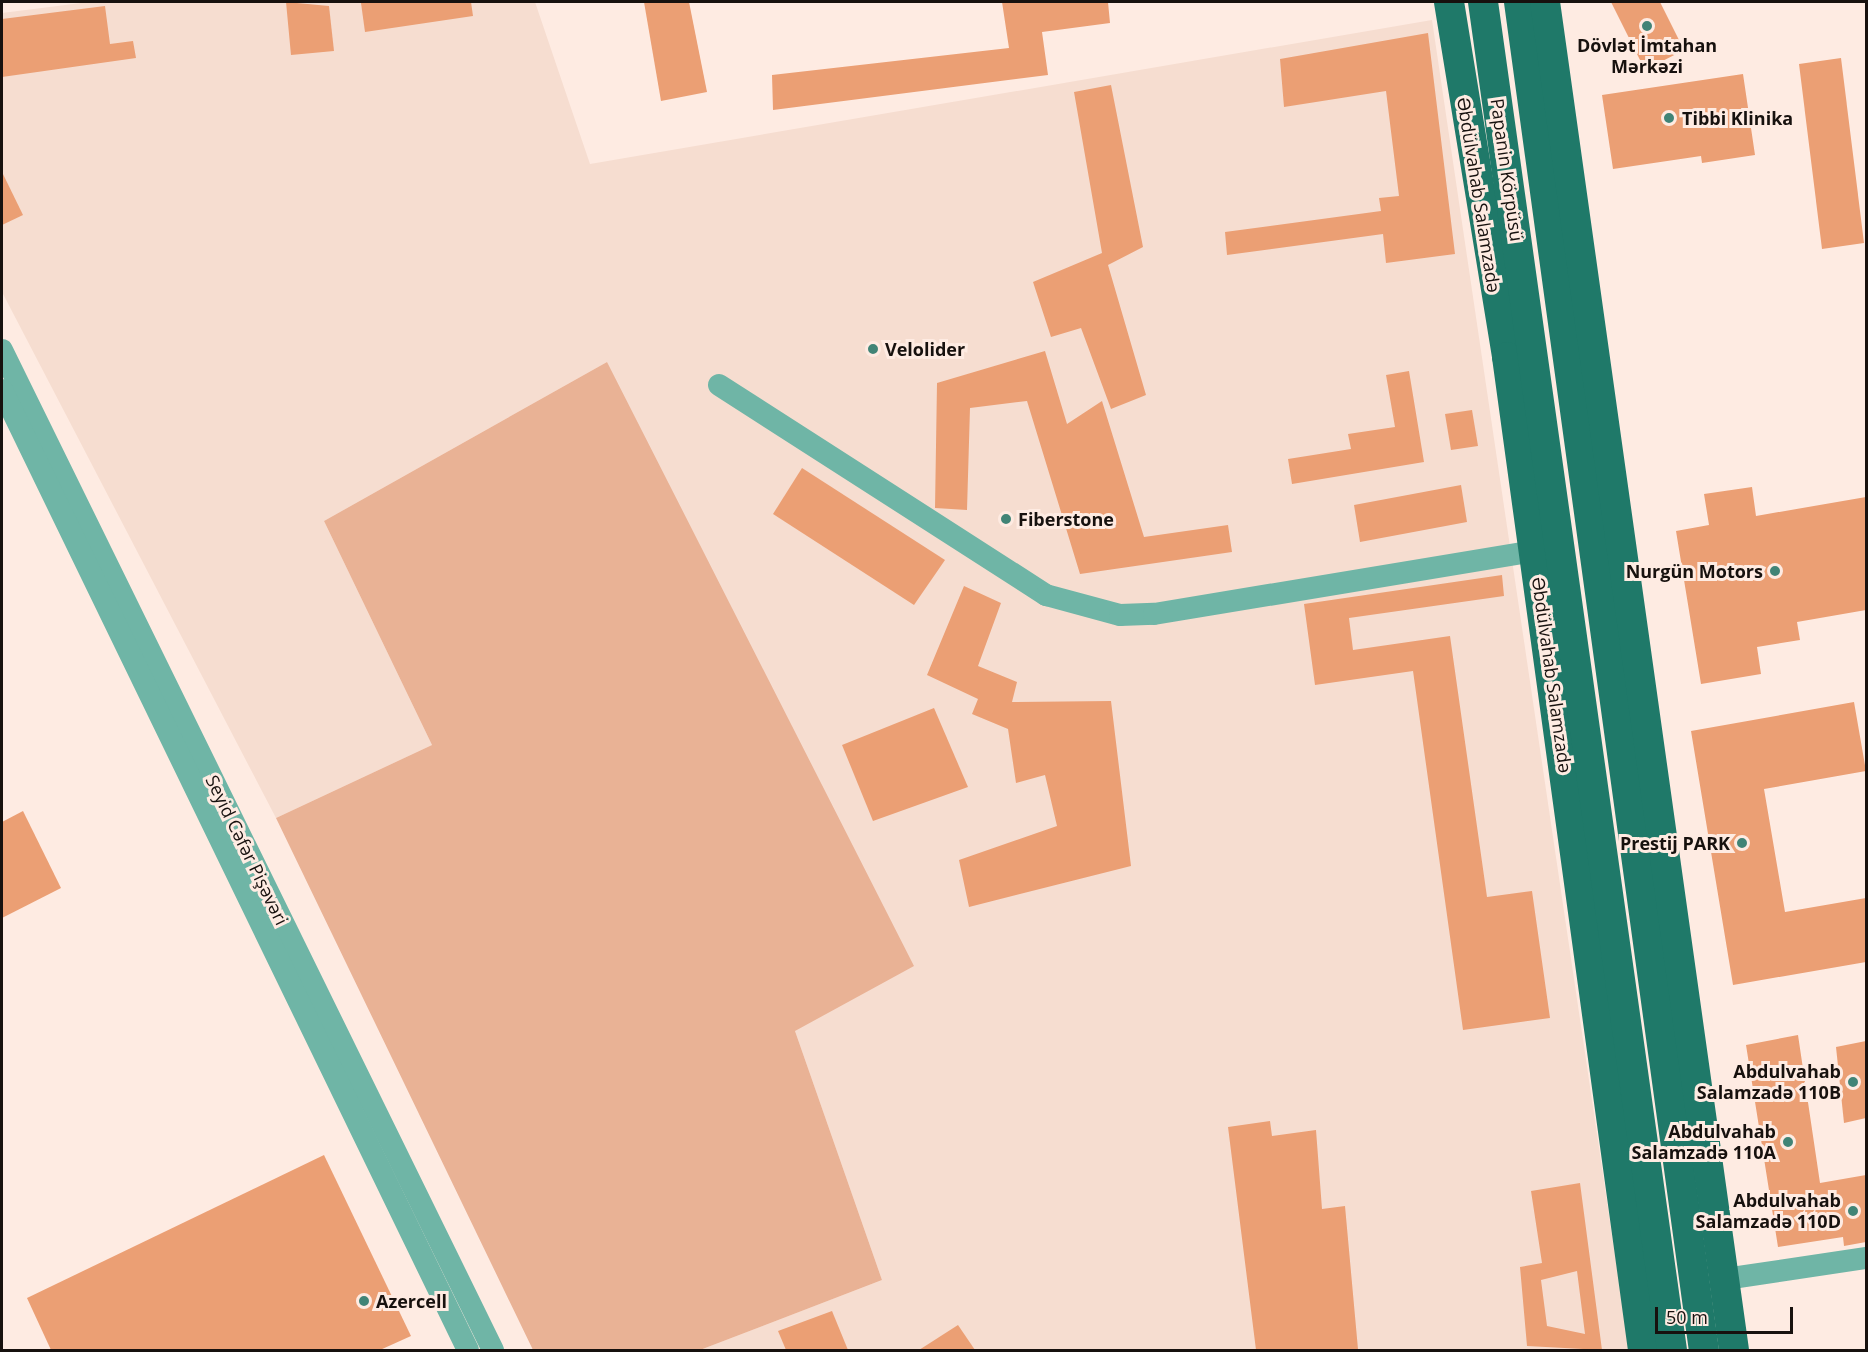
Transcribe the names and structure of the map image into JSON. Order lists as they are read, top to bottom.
{
  "streets": {
    "main road": ["Papanin Körpüsü", "Əbdülvahab Salamzadə"],
    "street": ["Seyid Cəfər Pişəvəri"]
  },
  "crossings": [
    ["Papanin Körpüsü", "Əbdülvahab Salamzadə"]
  ],
  "places": [
    "Dövlət İmtahan Mərkəzi",
    "Tibbi Klinika",
    "Velolider",
    "Fiberstone",
    "Nurgün Motors",
    "Prestij PARK",
    "Abdulvahab Salamzadə 110B",
    "Abdulvahab Salamzadə 110A",
    "Abdulvahab Salamzadə 110D",
    "Azercell"
  ],
  "scale_bar": "50 m"
}
